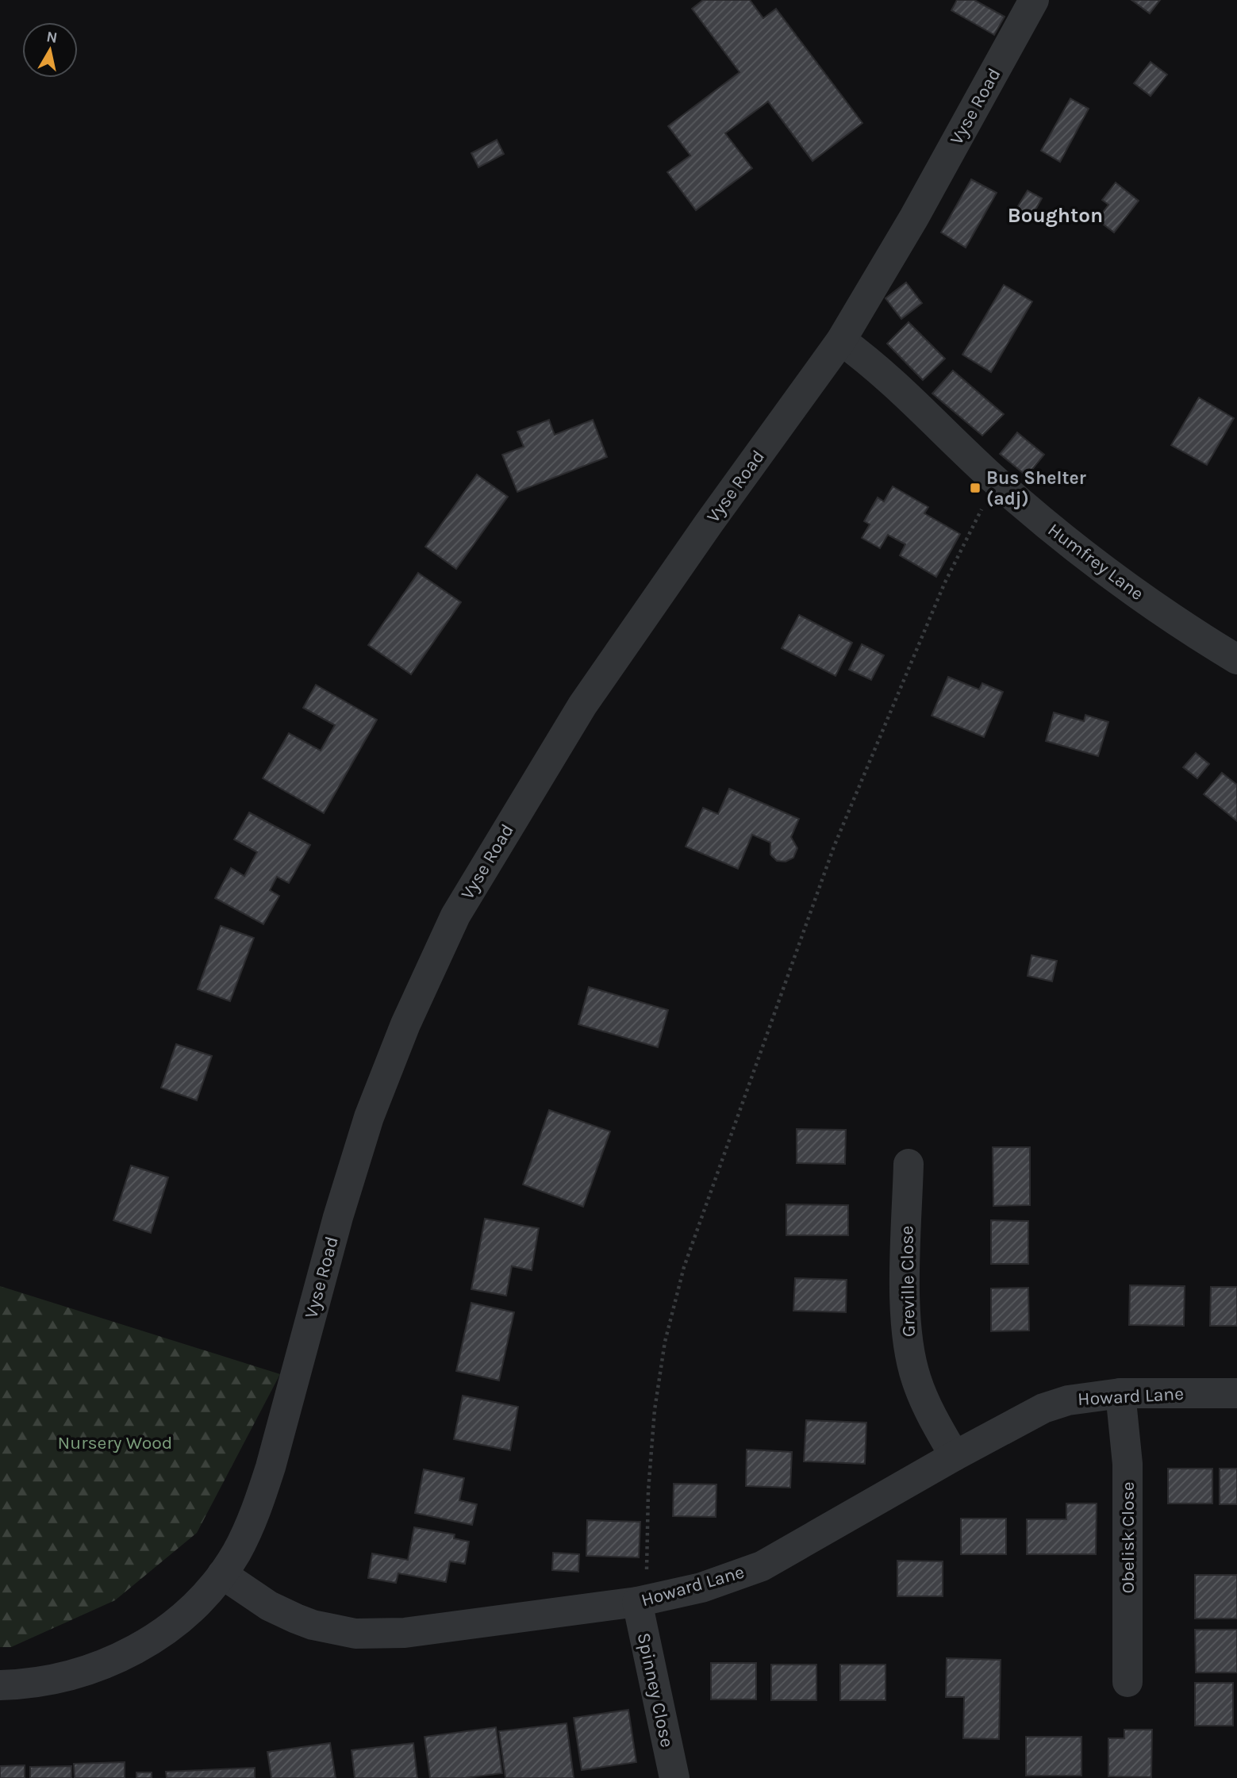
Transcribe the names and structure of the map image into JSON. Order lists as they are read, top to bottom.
{
  "streets": {
    "street": [
      "Vyse Road",
      "Humfrey Lane",
      "Greville Close",
      "Howard Lane",
      "Obelisk Close",
      "Spinney Close"
    ]
  },
  "crossings": [
    ["Vyse Road", "Humfrey Lane"],
    ["Vyse Road", "Howard Lane"],
    ["Greville Close", "Howard Lane"],
    ["Howard Lane", "Obelisk Close"],
    ["Howard Lane", "Spinney Close"]
  ],
  "districts": ["Boughton"],
  "parks": ["Nursery Wood"],
  "places": {
    "transit": ["Bus Shelter (adj)"]
  },
  "north": "top"
}
